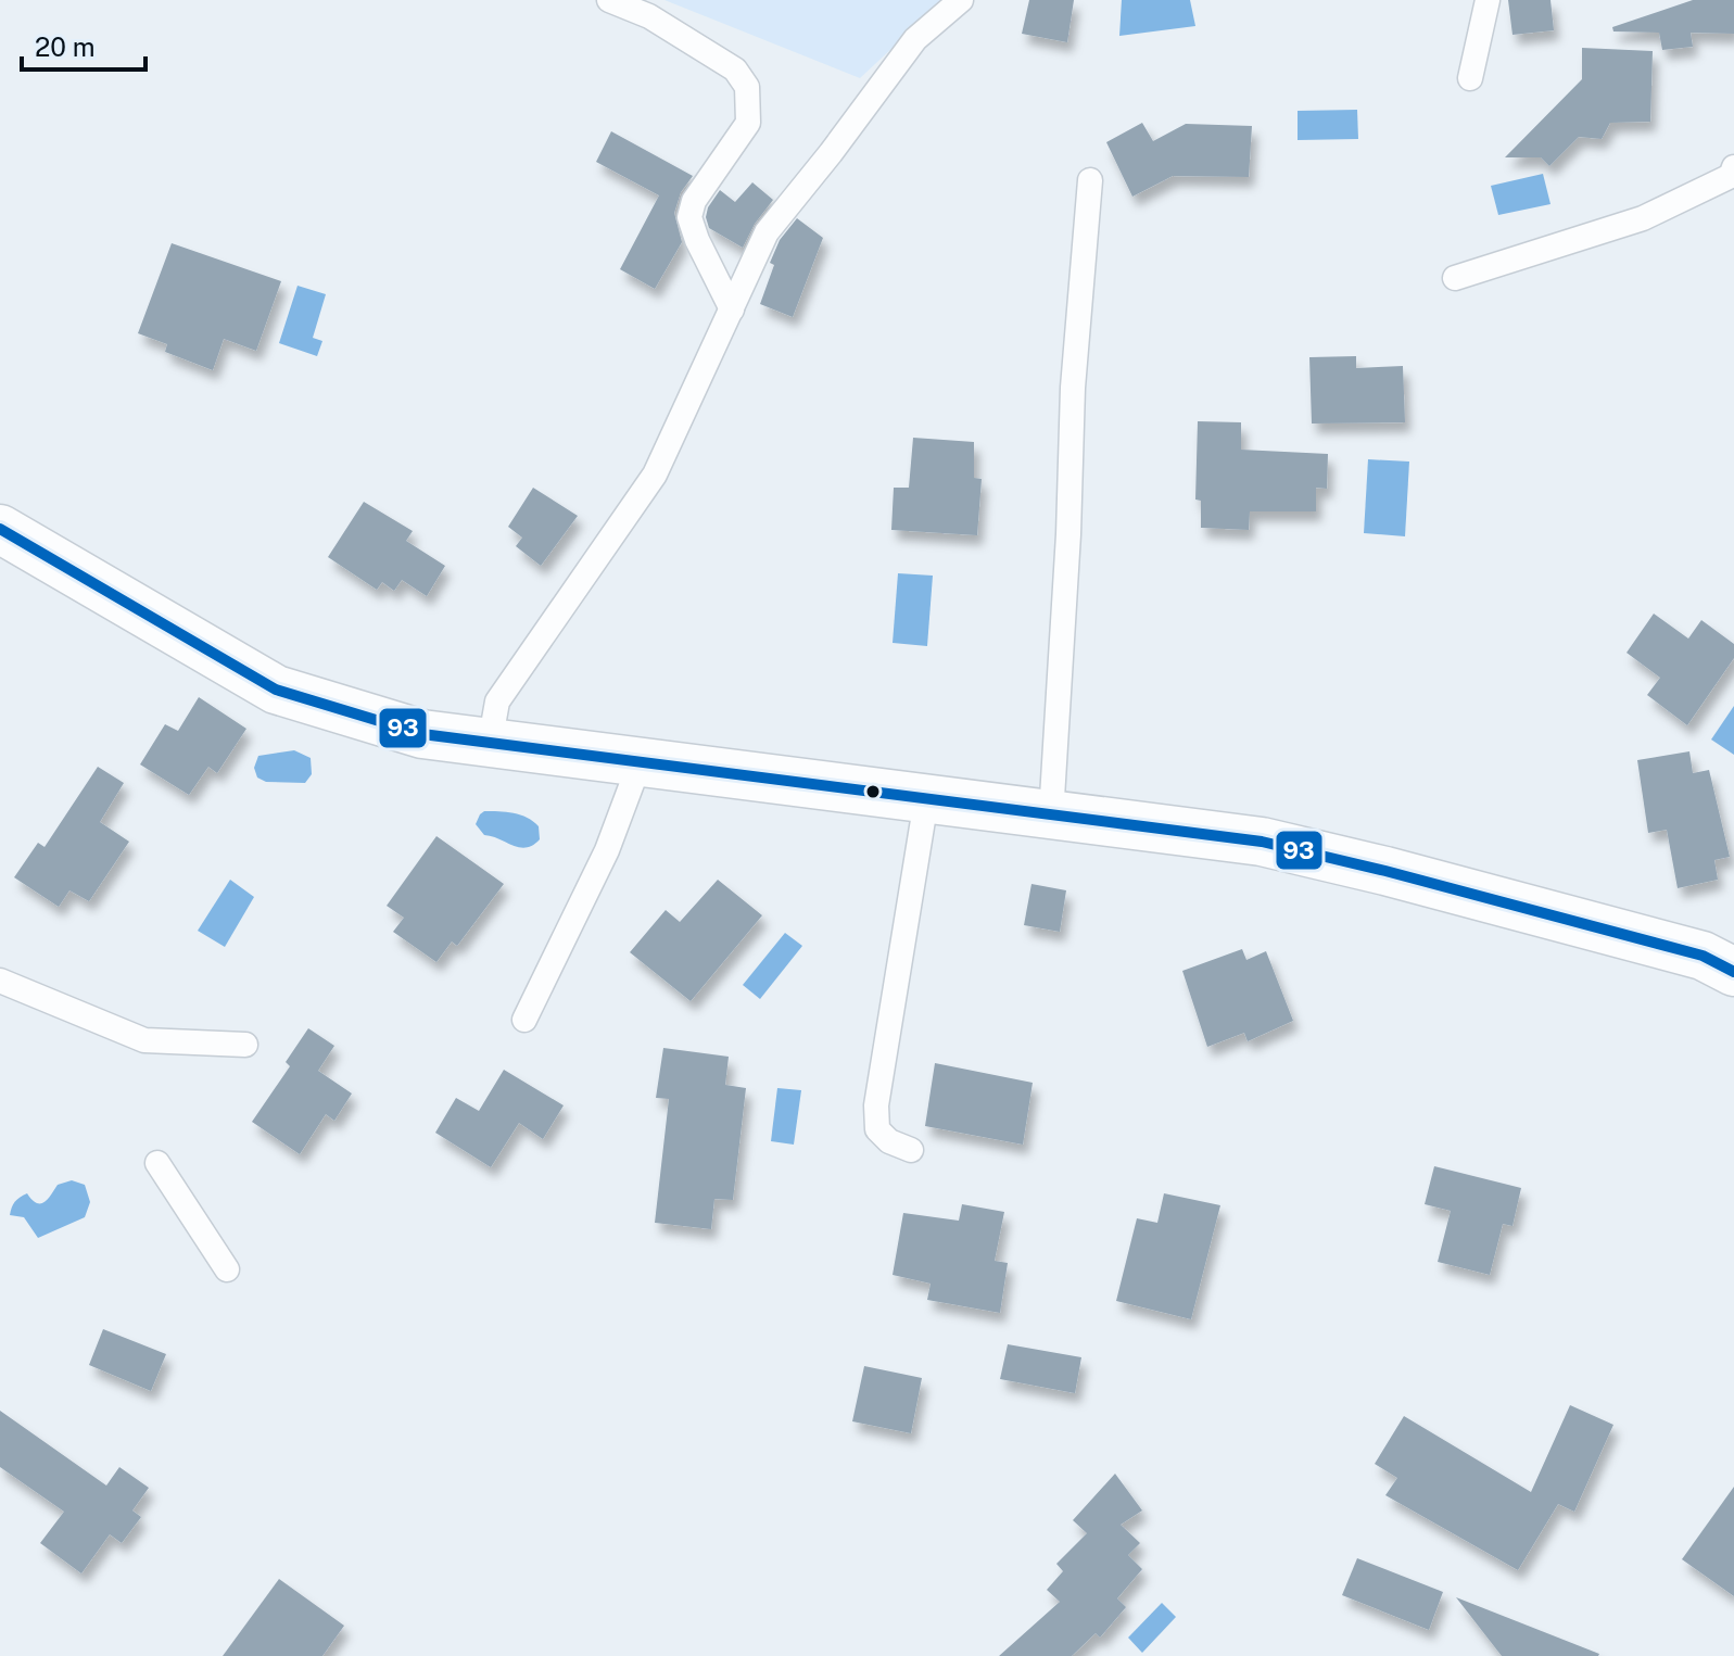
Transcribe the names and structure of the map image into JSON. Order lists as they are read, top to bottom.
{
  "lines": ["transit line 93"],
  "scale_bar": "20 m"
}
